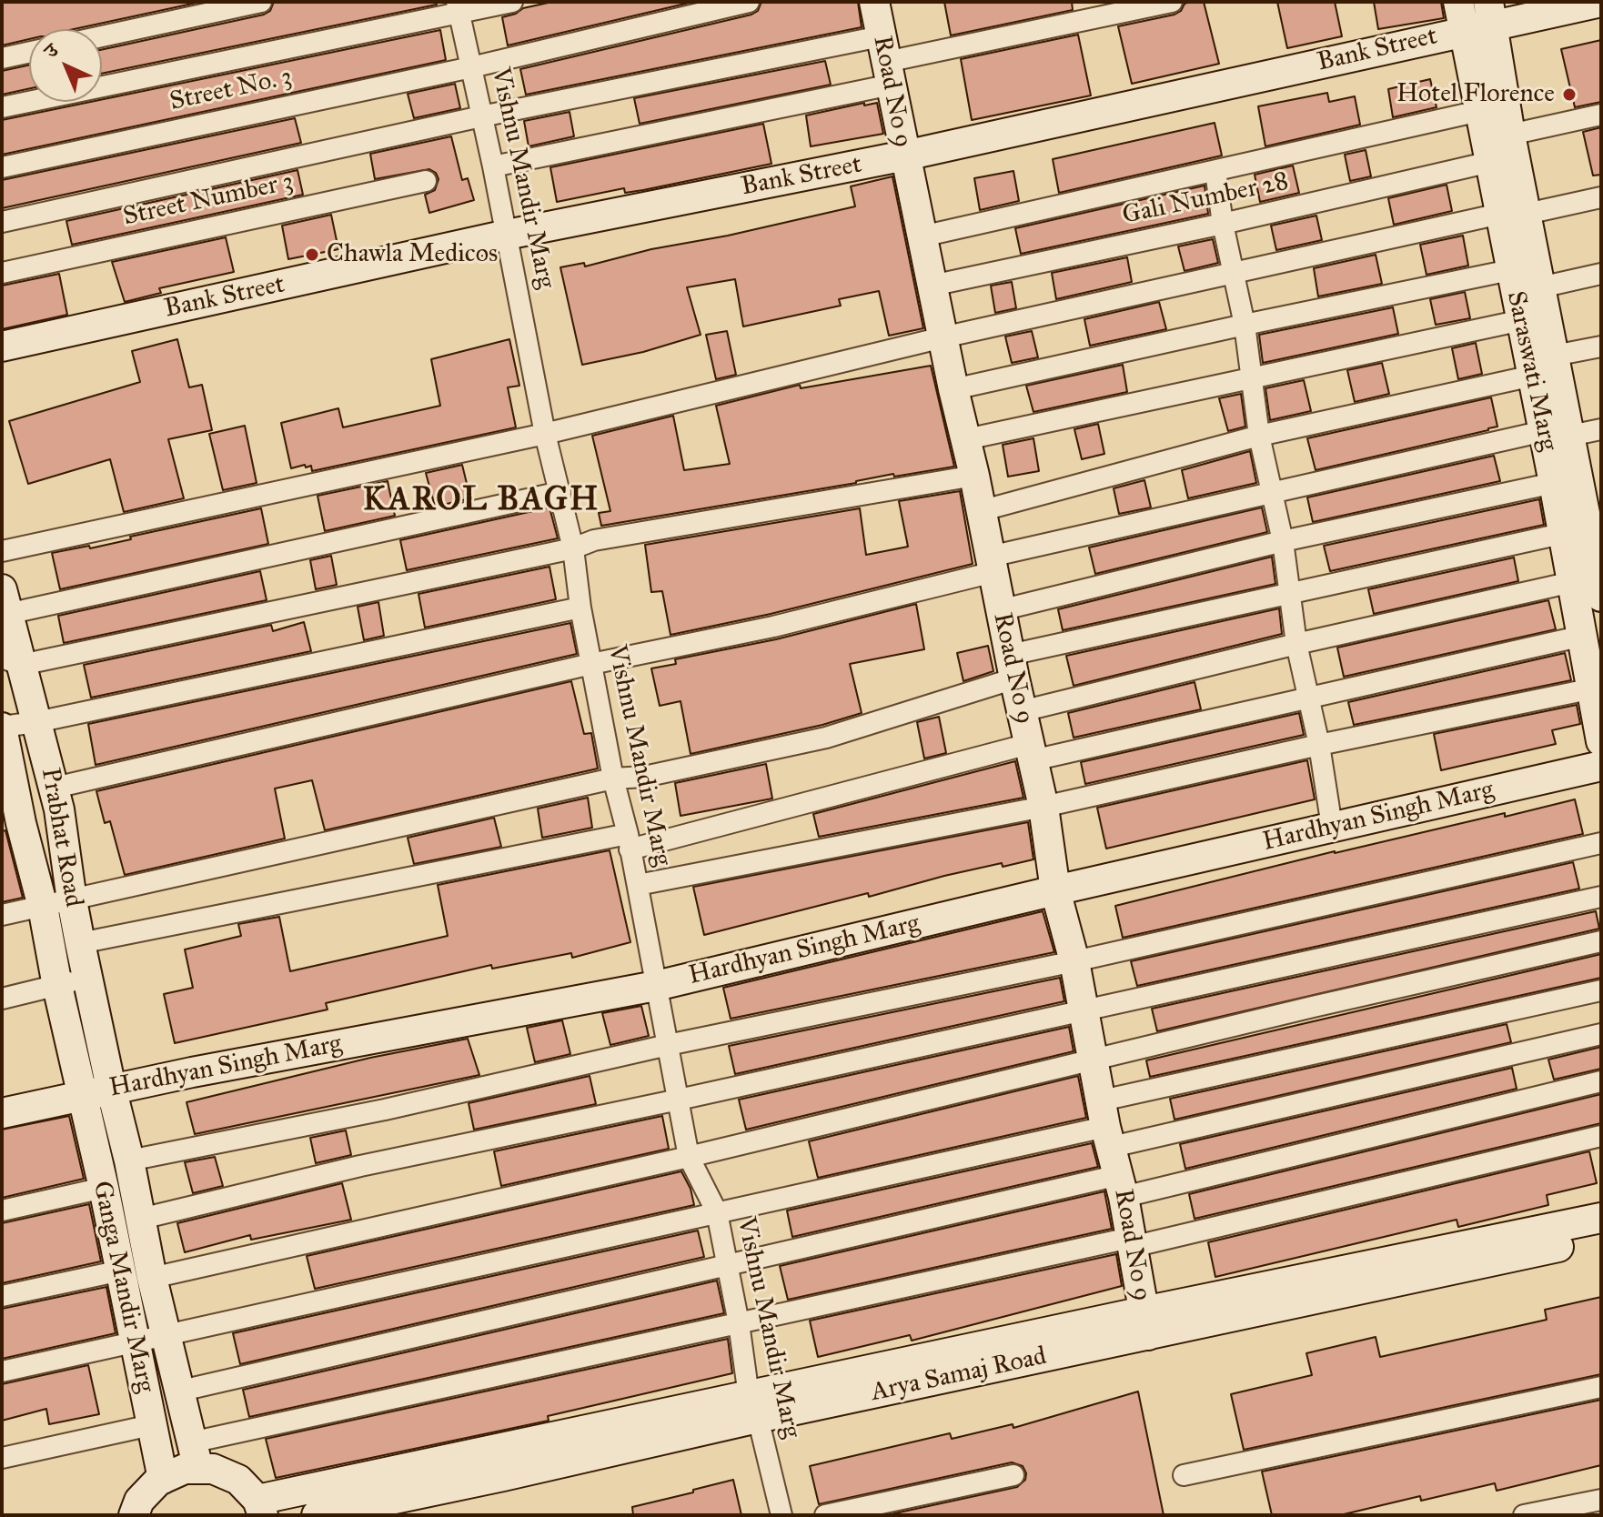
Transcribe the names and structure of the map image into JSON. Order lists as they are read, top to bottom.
{
  "streets": {
    "street": [
      "Bank Street",
      "Street No. 3",
      "Road No 9",
      "Vishnu Mandir Marg",
      "Gali Number 28",
      "Street Number 3",
      "Saraswati Marg",
      "Hardhyan Singh Marg",
      "Prabhat Road",
      "Ganga Mandir Marg"
    ]
  },
  "crossings": [
    ["Bank Street", "Road No 9"],
    ["Bank Street", "Vishnu Mandir Marg"],
    ["Bank Street", "Saraswati Marg"],
    ["Street No. 3", "Vishnu Mandir Marg"],
    ["Road No 9", "Gali Number 28"],
    ["Road No 9", "Hardhyan Singh Marg"],
    ["Vishnu Mandir Marg", "Hardhyan Singh Marg"],
    ["Gali Number 28", "Saraswati Marg"],
    ["Hardhyan Singh Marg", "Prabhat Road"],
    ["Hardhyan Singh Marg", "Ganga Mandir Marg"],
    ["Prabhat Road", "Ganga Mandir Marg"]
  ],
  "districts": ["KAROL BAGH"],
  "places": ["Hotel Florence", "Chawla Medicos"],
  "north": "top left"
}
